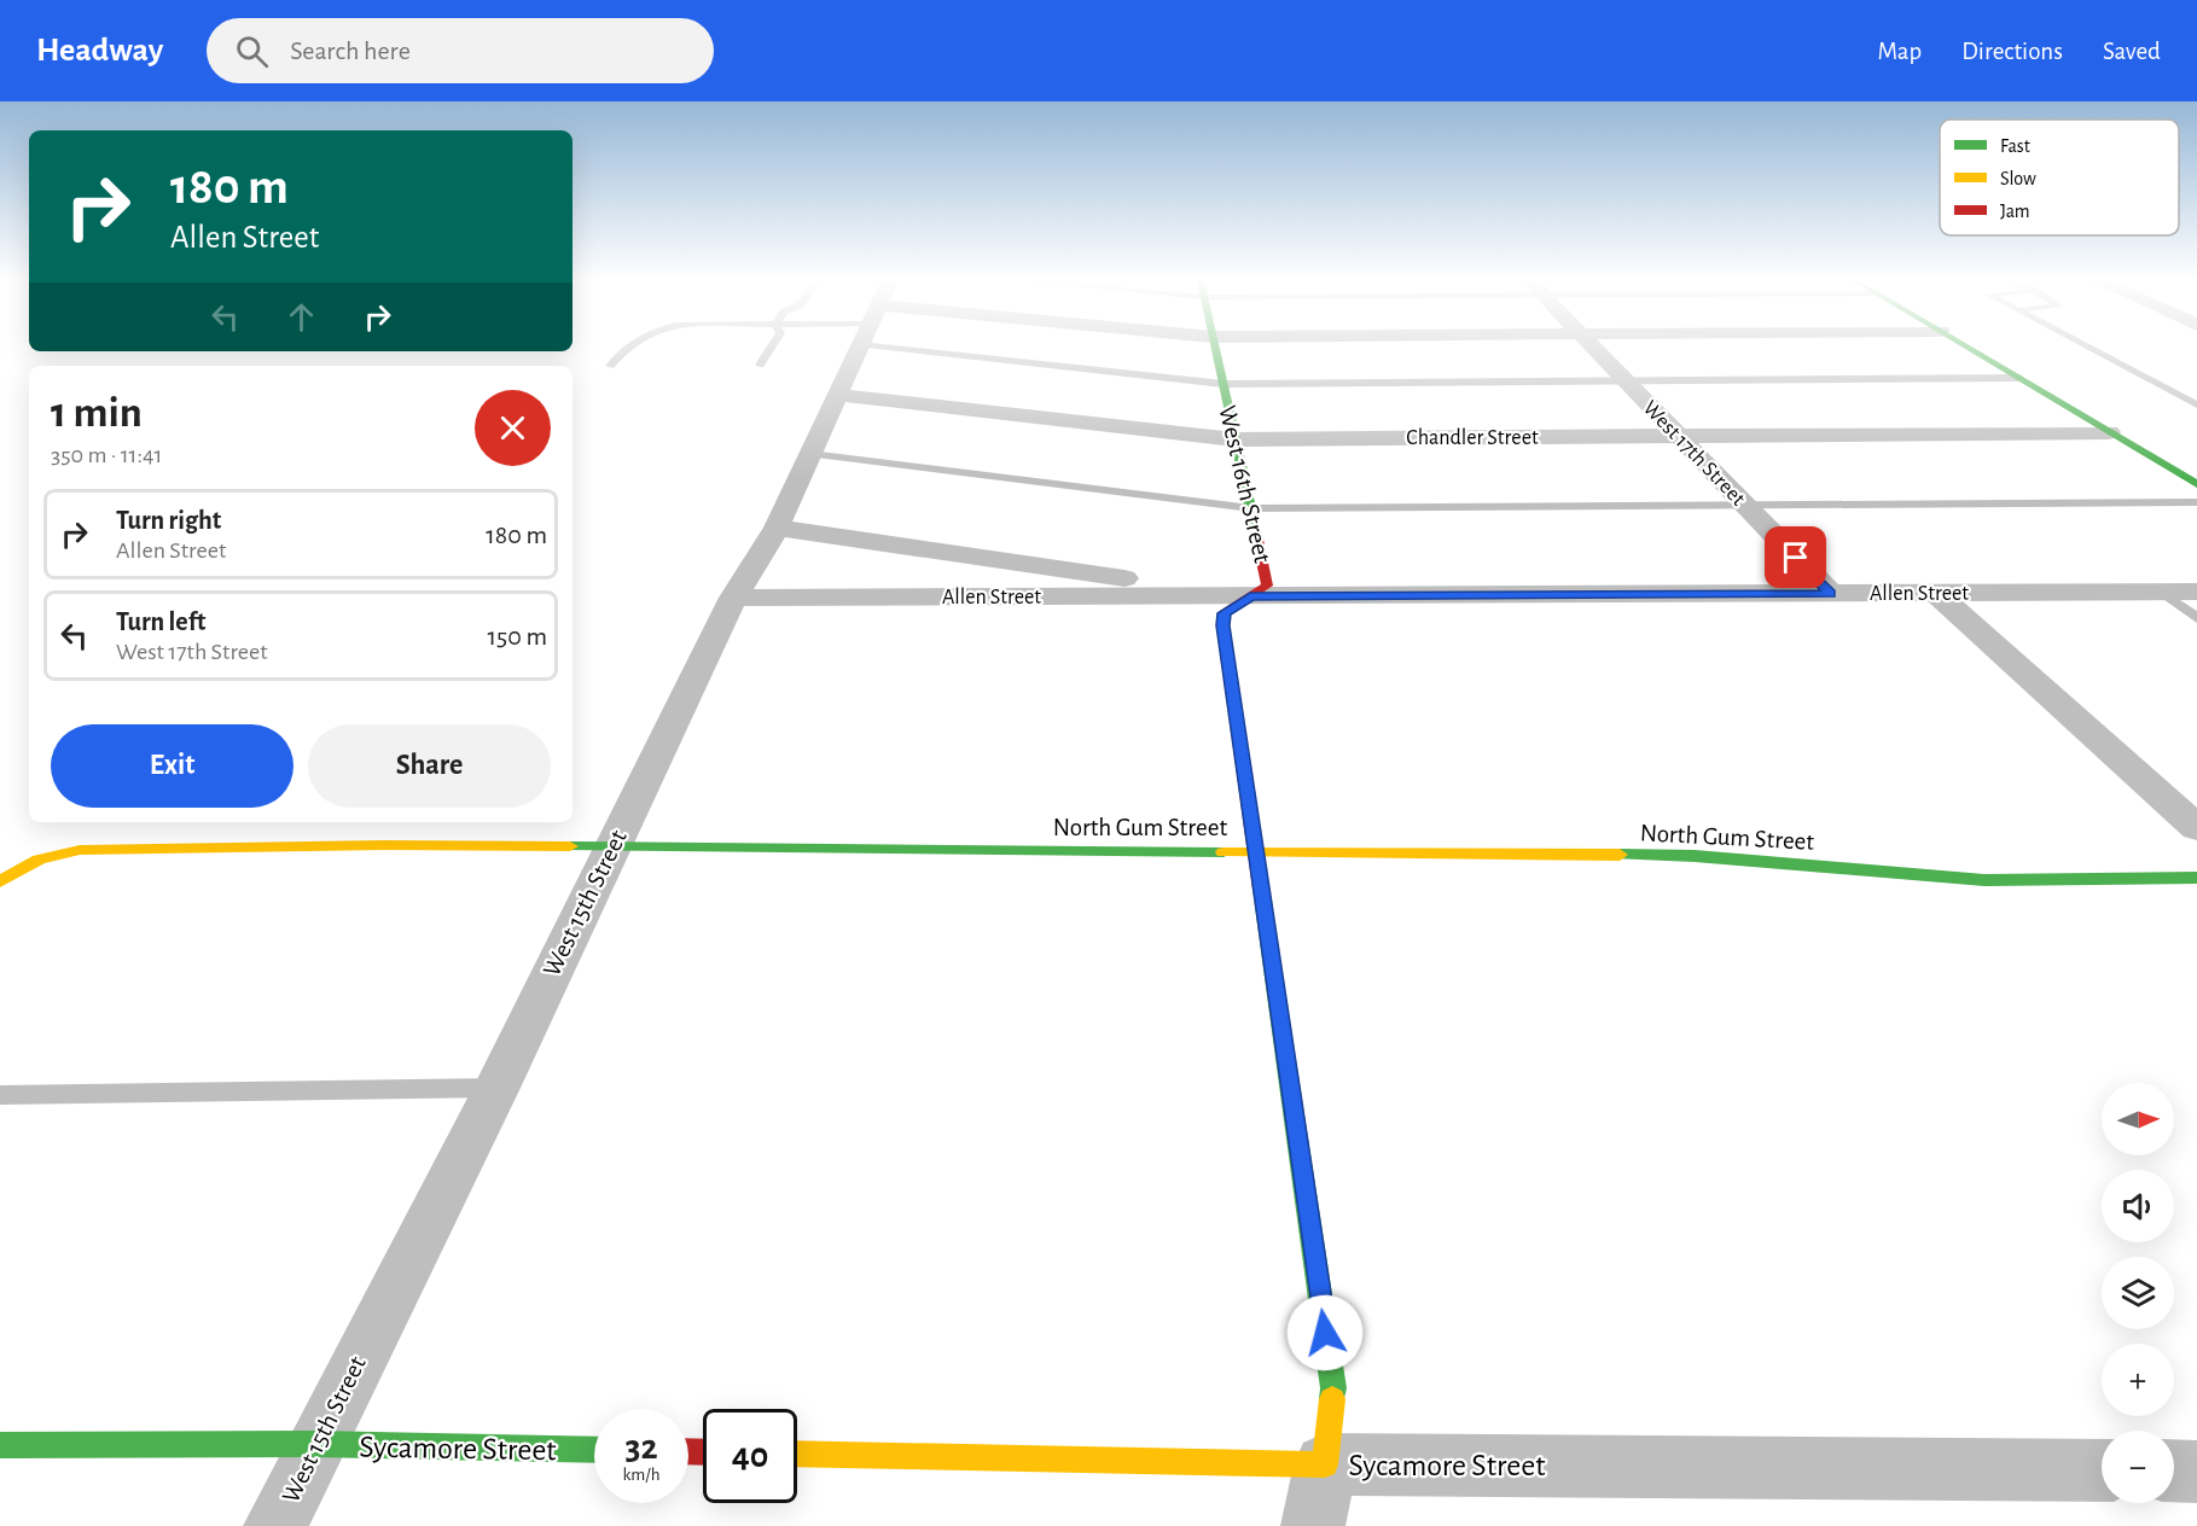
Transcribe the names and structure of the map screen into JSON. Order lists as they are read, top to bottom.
{
  "streets": {
    "street": [
      "Chandler Street",
      "West 17th Street",
      "West 16th Street",
      "Allen Street",
      "North Gum Street",
      "West 15th Street",
      "Sycamore Street"
    ]
  },
  "crossings": [
    ["Chandler Street", "West 17th Street"],
    ["Chandler Street", "West 16th Street"],
    ["Chandler Street", "West 15th Street"],
    ["West 17th Street", "Allen Street"],
    ["West 16th Street", "Allen Street"],
    ["West 16th Street", "North Gum Street"],
    ["West 16th Street", "Sycamore Street"],
    ["Allen Street", "West 15th Street"],
    ["North Gum Street", "West 15th Street"],
    ["West 15th Street", "Sycamore Street"]
  ],
  "legend": ["Fast", "Slow", "Jam"],
  "north": "right",
  "page": {
    "header": "Headway",
    "search": "Search here",
    "nav": ["Map", "Directions", "Saved"],
    "turn": ["180 m", "Allen Street"],
    "heading": ["1 min", "350 m · 11:41"],
    "list": [
      {
        "name": "Turn right",
        "note": "Allen Street",
        "value": "180 m"
      },
      {
        "name": "Turn left",
        "note": "West 17th Street",
        "value": "150 m"
      }
    ],
    "buttons": ["Exit", "Share"],
    "map_buttons": ["+", "−"],
    "speed": "32 km/h",
    "limit": "40"
  }
}
